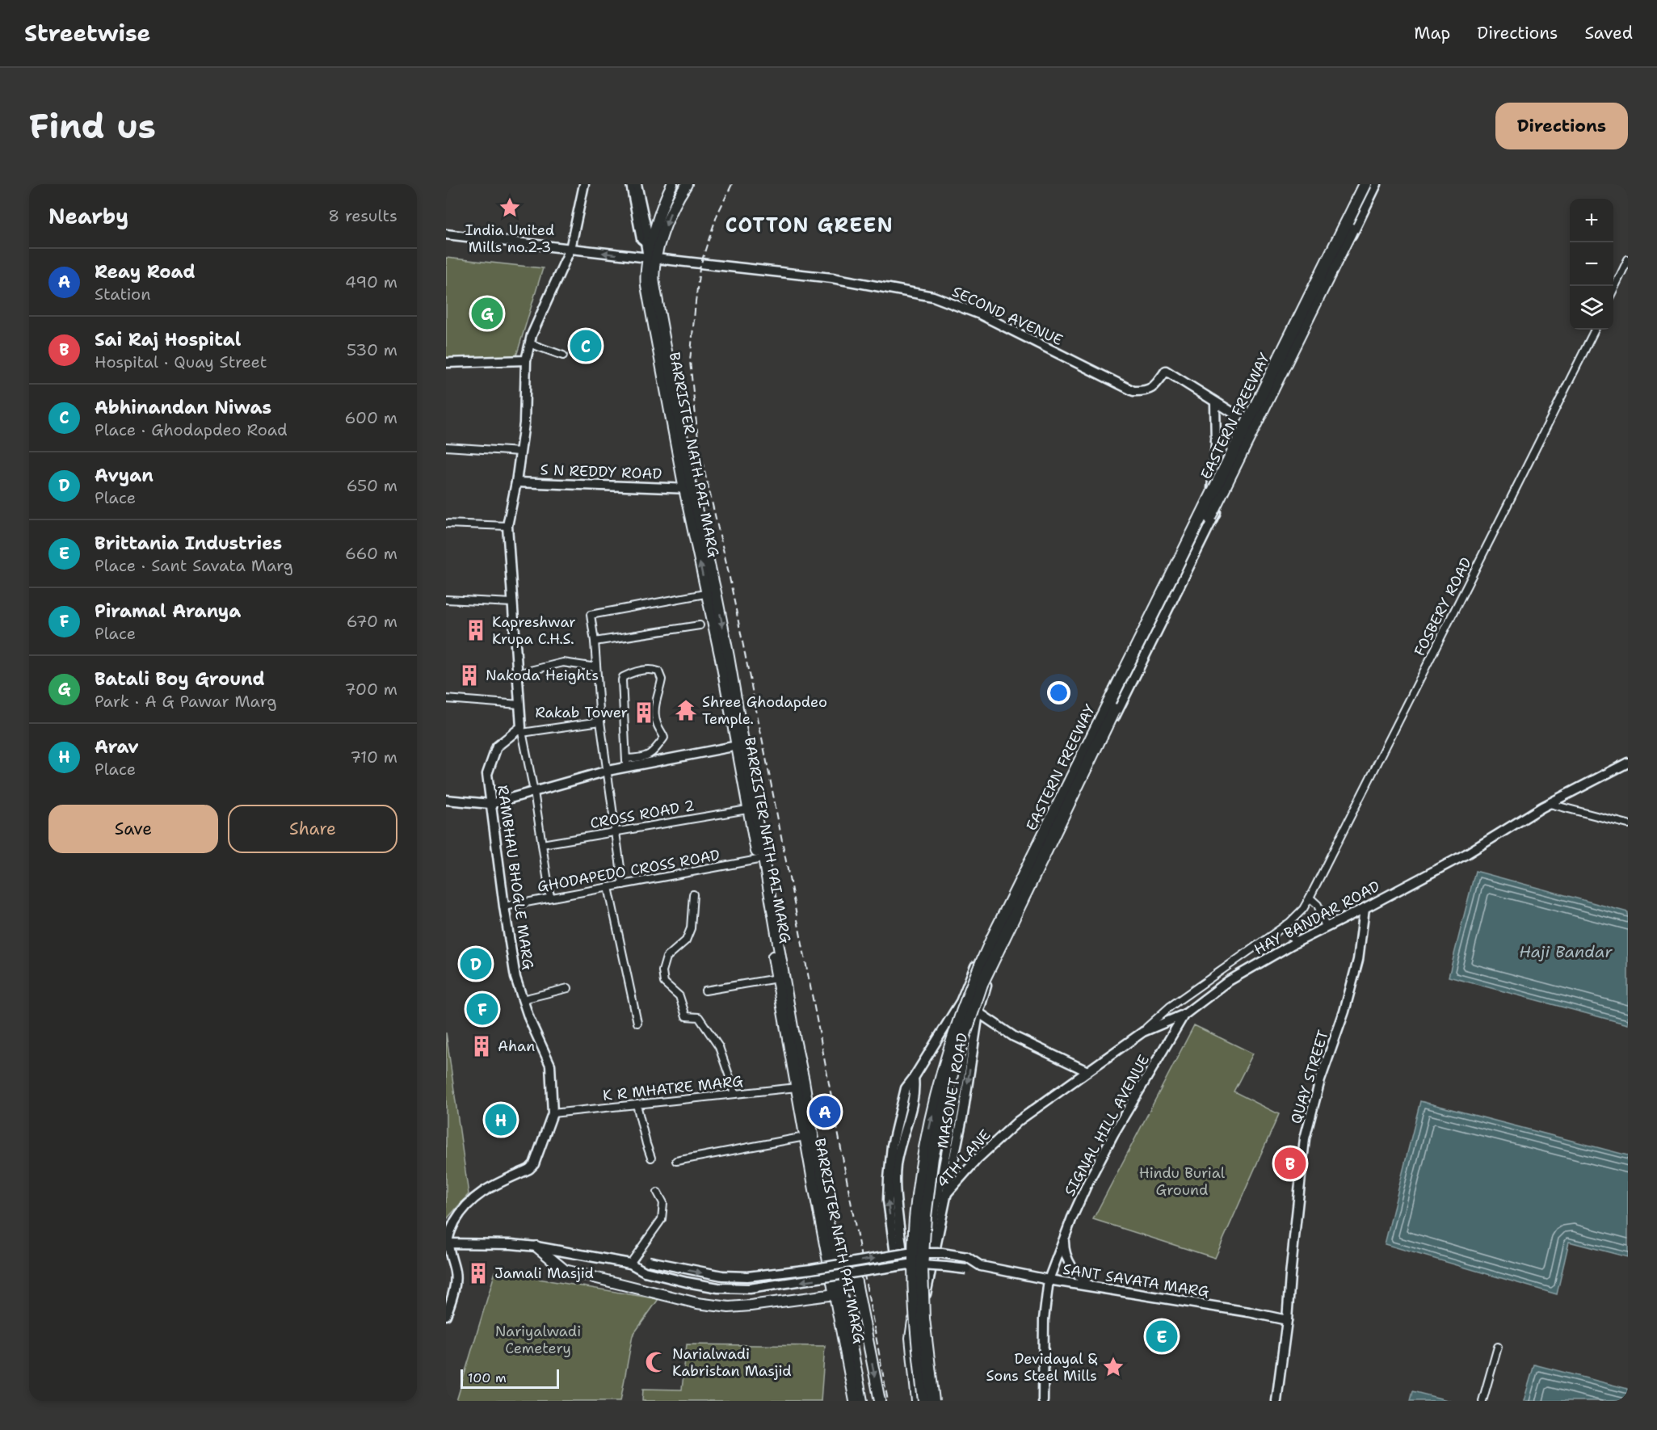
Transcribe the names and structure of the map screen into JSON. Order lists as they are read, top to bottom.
{
  "streets": {
    "highway": ["EASTERN FREEWAY"],
    "main road": ["BARRISTER NATH PAI MARG"],
    "street": [
      "SECOND AVENUE",
      "S N REDDY ROAD",
      "FOSBERY ROAD",
      "CROSS ROAD 2",
      "GHODAPEDO CROSS ROAD",
      "RAMBHAU BHOGLE MARG",
      "HAY BANDAR ROAD",
      "QUAY STREET",
      "K R MHATRE MARG",
      "MASONET ROAD",
      "SIGNAL HILL AVENUE",
      "4TH LANE",
      "SANT SAVATA MARG"
    ]
  },
  "crossings": [
    ["SECOND AVENUE", "BARRISTER NATH PAI MARG"],
    ["EASTERN FREEWAY", "MASONET ROAD"],
    ["EASTERN FREEWAY", "4TH LANE"],
    ["BARRISTER NATH PAI MARG", "S N REDDY ROAD"],
    ["BARRISTER NATH PAI MARG", "CROSS ROAD 2"],
    ["BARRISTER NATH PAI MARG", "GHODAPEDO CROSS ROAD"],
    ["BARRISTER NATH PAI MARG", "K R MHATRE MARG"],
    ["FOSBERY ROAD", "4TH LANE"],
    ["GHODAPEDO CROSS ROAD", "RAMBHAU BHOGLE MARG"],
    ["RAMBHAU BHOGLE MARG", "K R MHATRE MARG"],
    ["RAMBHAU BHOGLE MARG", "SANT SAVATA MARG"],
    ["HAY BANDAR ROAD", "QUAY STREET"],
    ["HAY BANDAR ROAD", "SIGNAL HILL AVENUE"],
    ["HAY BANDAR ROAD", "4TH LANE"],
    ["QUAY STREET", "SANT SAVATA MARG"],
    ["MASONET ROAD", "4TH LANE"],
    ["SIGNAL HILL AVENUE", "4TH LANE"],
    ["SIGNAL HILL AVENUE", "SANT SAVATA MARG"]
  ],
  "districts": ["COTTON GREEN"],
  "water": ["Haji Bandar"],
  "parks": ["Hindu Burial Ground", "Nariyalwadi Cemetery"],
  "places": {
    "place": ["India United Mills no.2-3", "Devidayal & Sons Steel Mills"],
    "building": [
      "Kapreshwar Krupa C.H.S.",
      "Nakoda Heights",
      "Rakab Tower",
      "Ahan",
      "Jamali Masjid"
    ],
    "temple": ["Shree Ghodapdeo Temple."],
    "mosque": ["Narialwadi Kabristan Masjid"]
  },
  "scale_bar": "100 m",
  "page": {
    "header": "Streetwise",
    "nav": ["Map", "Directions", "Saved"],
    "buttons": [
      "Directions",
      ["Save", "Share"]
    ],
    "title": "Find us",
    "heading": ["Nearby", "8 results"],
    "map_buttons": ["+", "−"],
    "list": [
      {
        "mark": "A",
        "name": "Reay Road",
        "note": "Station",
        "value": "490 m"
      },
      {
        "mark": "B",
        "name": "Sai Raj Hospital",
        "note": "Hospital · Quay Street",
        "value": "530 m"
      },
      {
        "mark": "C",
        "name": "Abhinandan Niwas",
        "note": "Place · Ghodapdeo Road",
        "value": "600 m"
      },
      {
        "mark": "D",
        "name": "Avyan",
        "note": "Place",
        "value": "650 m"
      },
      {
        "mark": "E",
        "name": "Brittania Industries",
        "note": "Place · Sant Savata Marg",
        "value": "660 m"
      },
      {
        "mark": "F",
        "name": "Piramal Aranya",
        "note": "Place",
        "value": "670 m"
      },
      {
        "mark": "G",
        "name": "Batali Boy Ground",
        "note": "Park · A G Pawar Marg",
        "value": "700 m"
      },
      {
        "mark": "H",
        "name": "Arav",
        "note": "Place",
        "value": "710 m"
      }
    ],
    "pins": [
      "G",
      "C",
      "D",
      "F",
      "A",
      "H",
      "B",
      "E"
    ],
    "scale": "100 m"
  }
}
